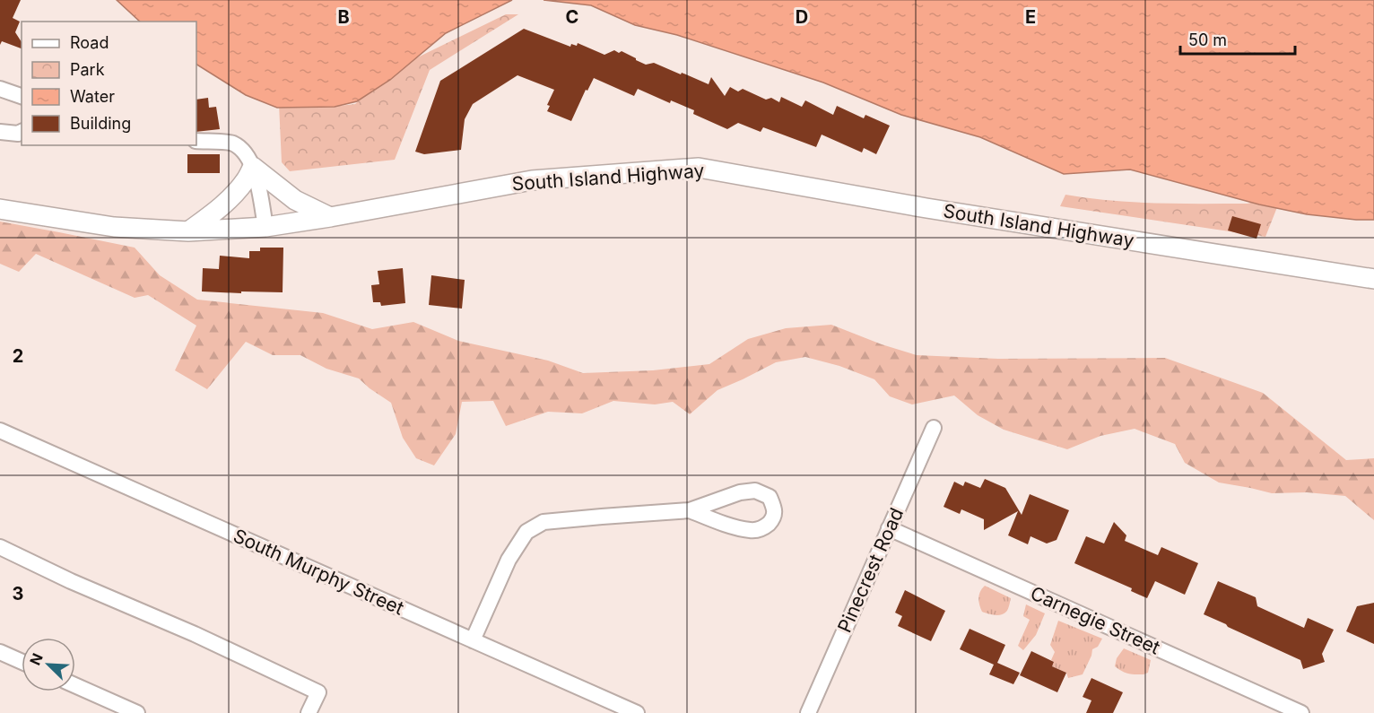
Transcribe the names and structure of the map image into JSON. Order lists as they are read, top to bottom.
{
  "streets": {
    "main road": ["South Island Highway"],
    "street": ["Pinecrest Road", "South Murphy Street", "Carnegie Street"]
  },
  "crossings": [
    ["Pinecrest Road", "Carnegie Street"]
  ],
  "legend": [
    "Road",
    "Park",
    "Water",
    "Building"
  ],
  "scale_bar": "50 m",
  "north": "top left",
  "grid": {
    "columns": [
      "B",
      "C",
      "D",
      "E"
    ],
    "rows": ["2", "3"]
  }
}
